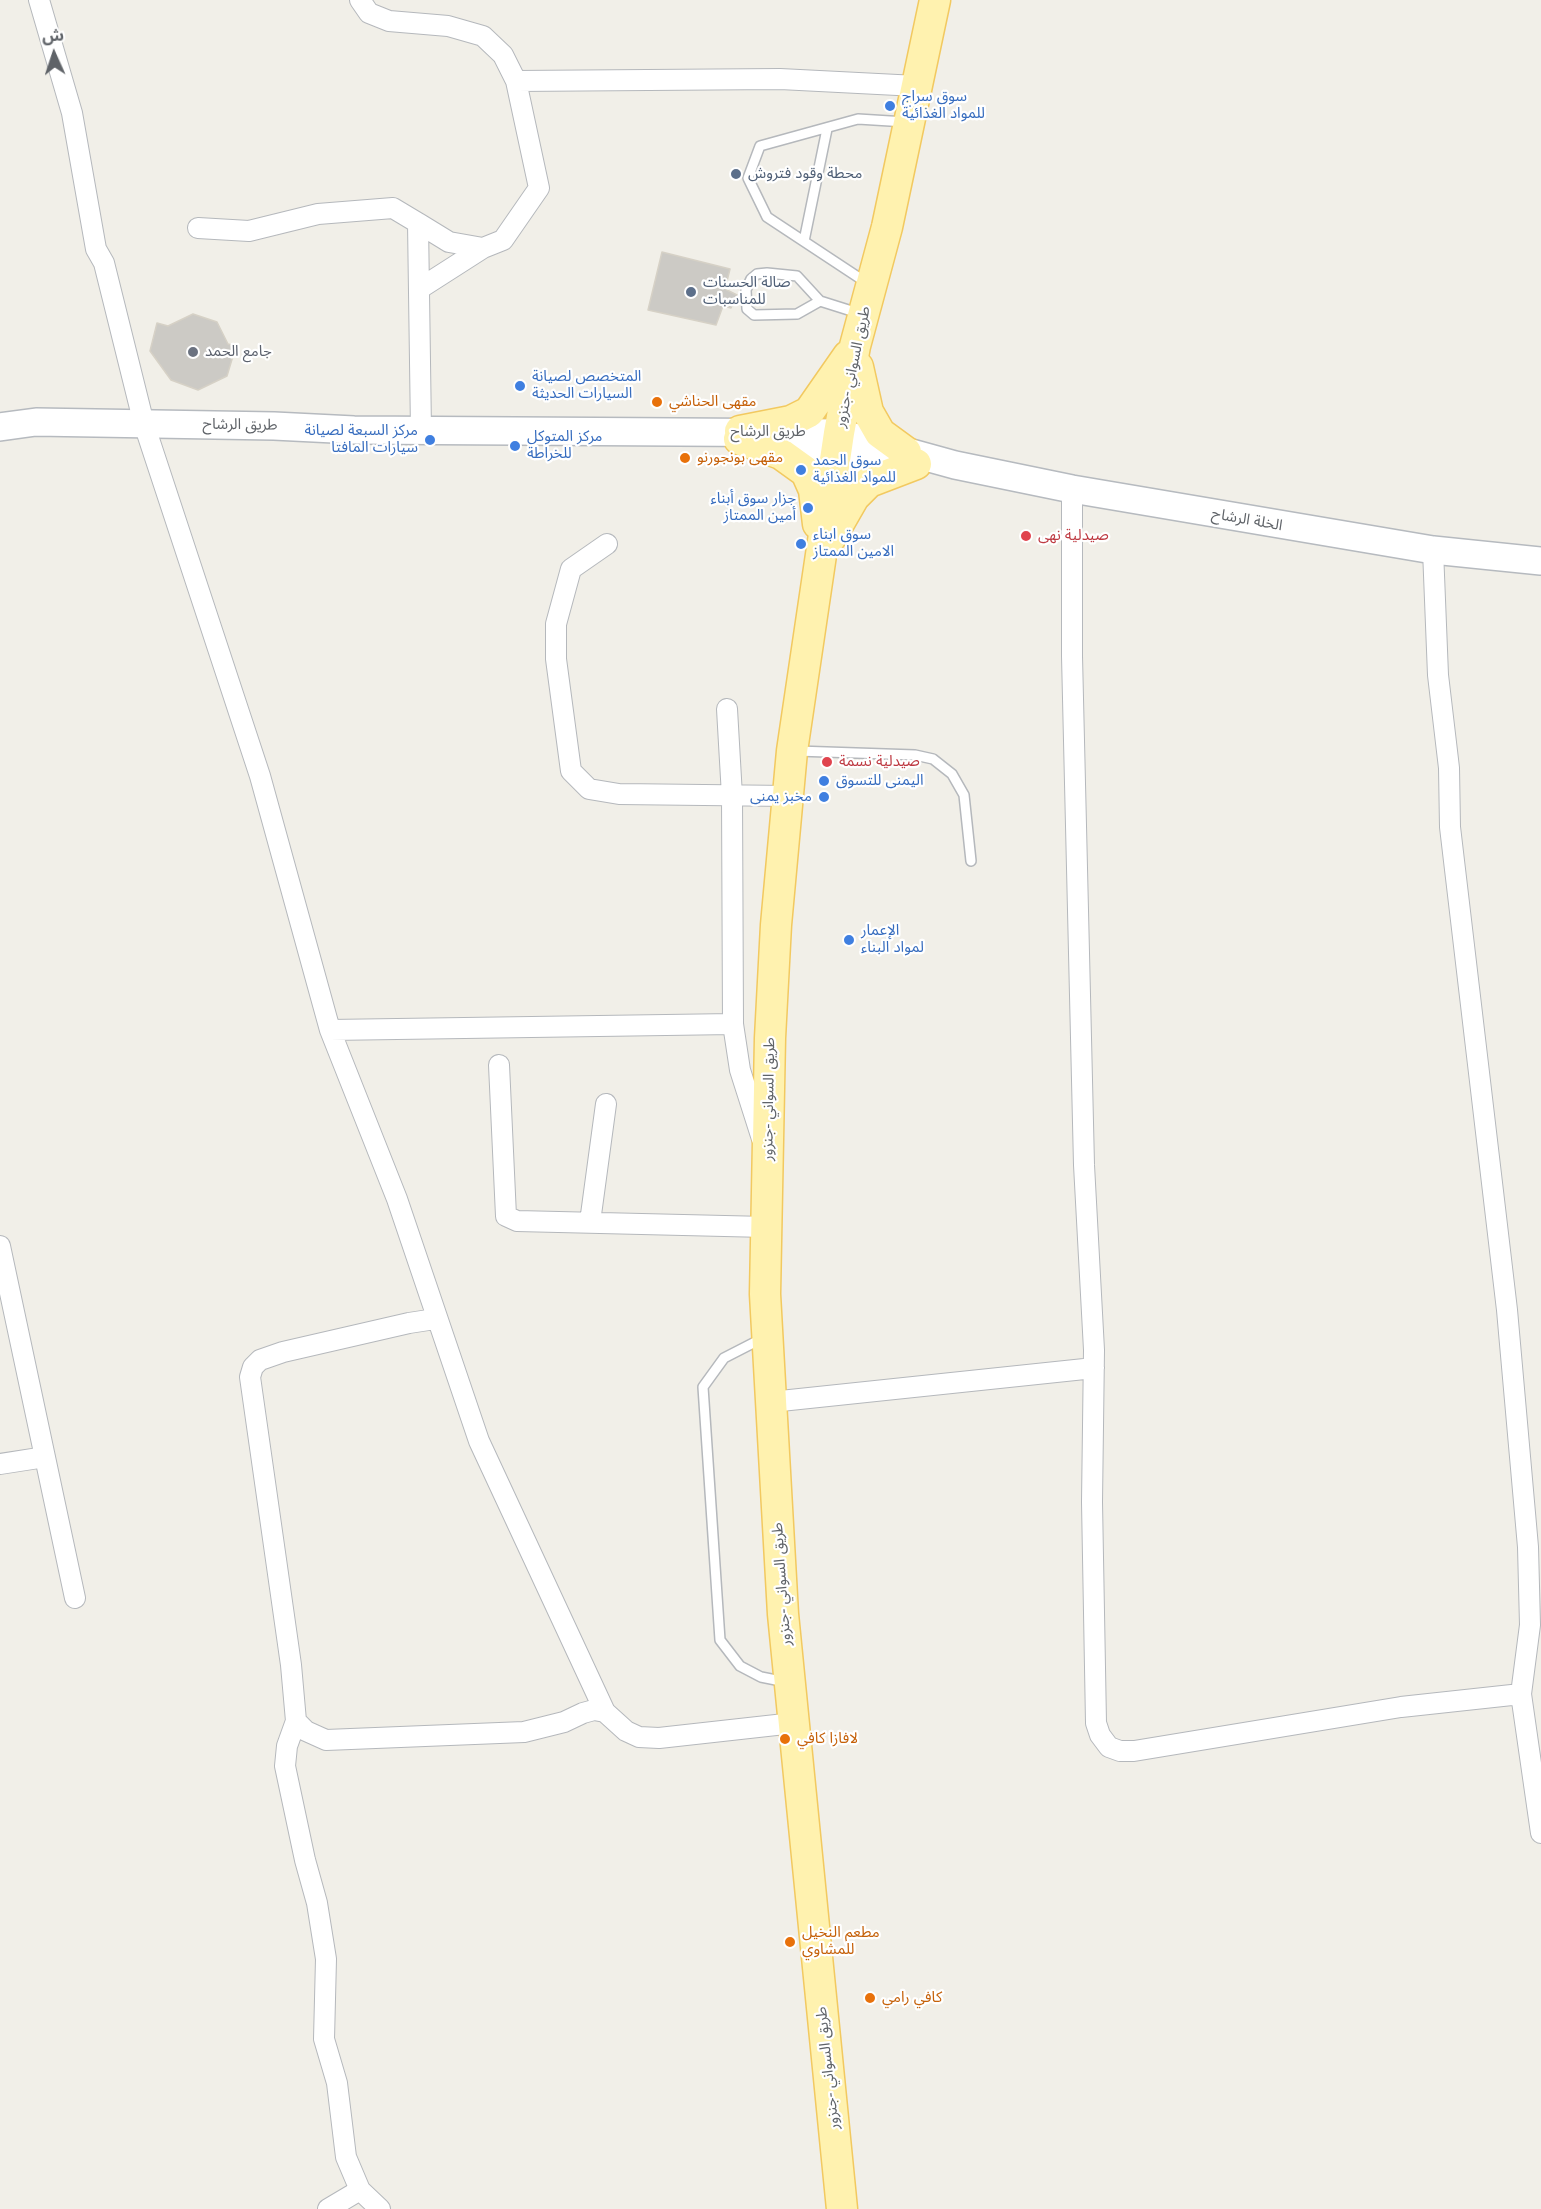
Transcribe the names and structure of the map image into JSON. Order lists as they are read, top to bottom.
{
  "streets": {
    "main road": ["طريق السواني -جنزور", "طريق الرشاح", "الخلة الرشاح"]
  },
  "crossings": [
    ["طريق السواني -جنزور", "طريق الرشاح"],
    ["طريق السواني -جنزور", "الخلة الرشاح"],
    ["طريق الرشاح", "الخلة الرشاح"]
  ],
  "places": [
    "سوق سراج للمواد الغذائية",
    "محطة وقود فتروش",
    "صالة الحسنات للمناسبات",
    "جامع الحمد",
    "المتخصص لصيانة السيارات الحديثة",
    "مقهى الحناشي",
    "مركز السبعة لصيانة سيارات المافتا",
    "مركز المتوكل للخراطة",
    "مقهى بونجورنو",
    "سوق الحمد للمواد الغذائية",
    "جزار سوق أبناء أمين الممتاز",
    "صيدلية نهى",
    "سوق ابناء الامين الممتاز",
    "صيدلية نسمة",
    "اليمنى للتسوق",
    "مخبز يمنى",
    "الإعمار لمواد البناء",
    "لافازا كافي",
    "مطعم النخيل للمشاوي",
    "كافي رامي"
  ],
  "north": "top"
}
